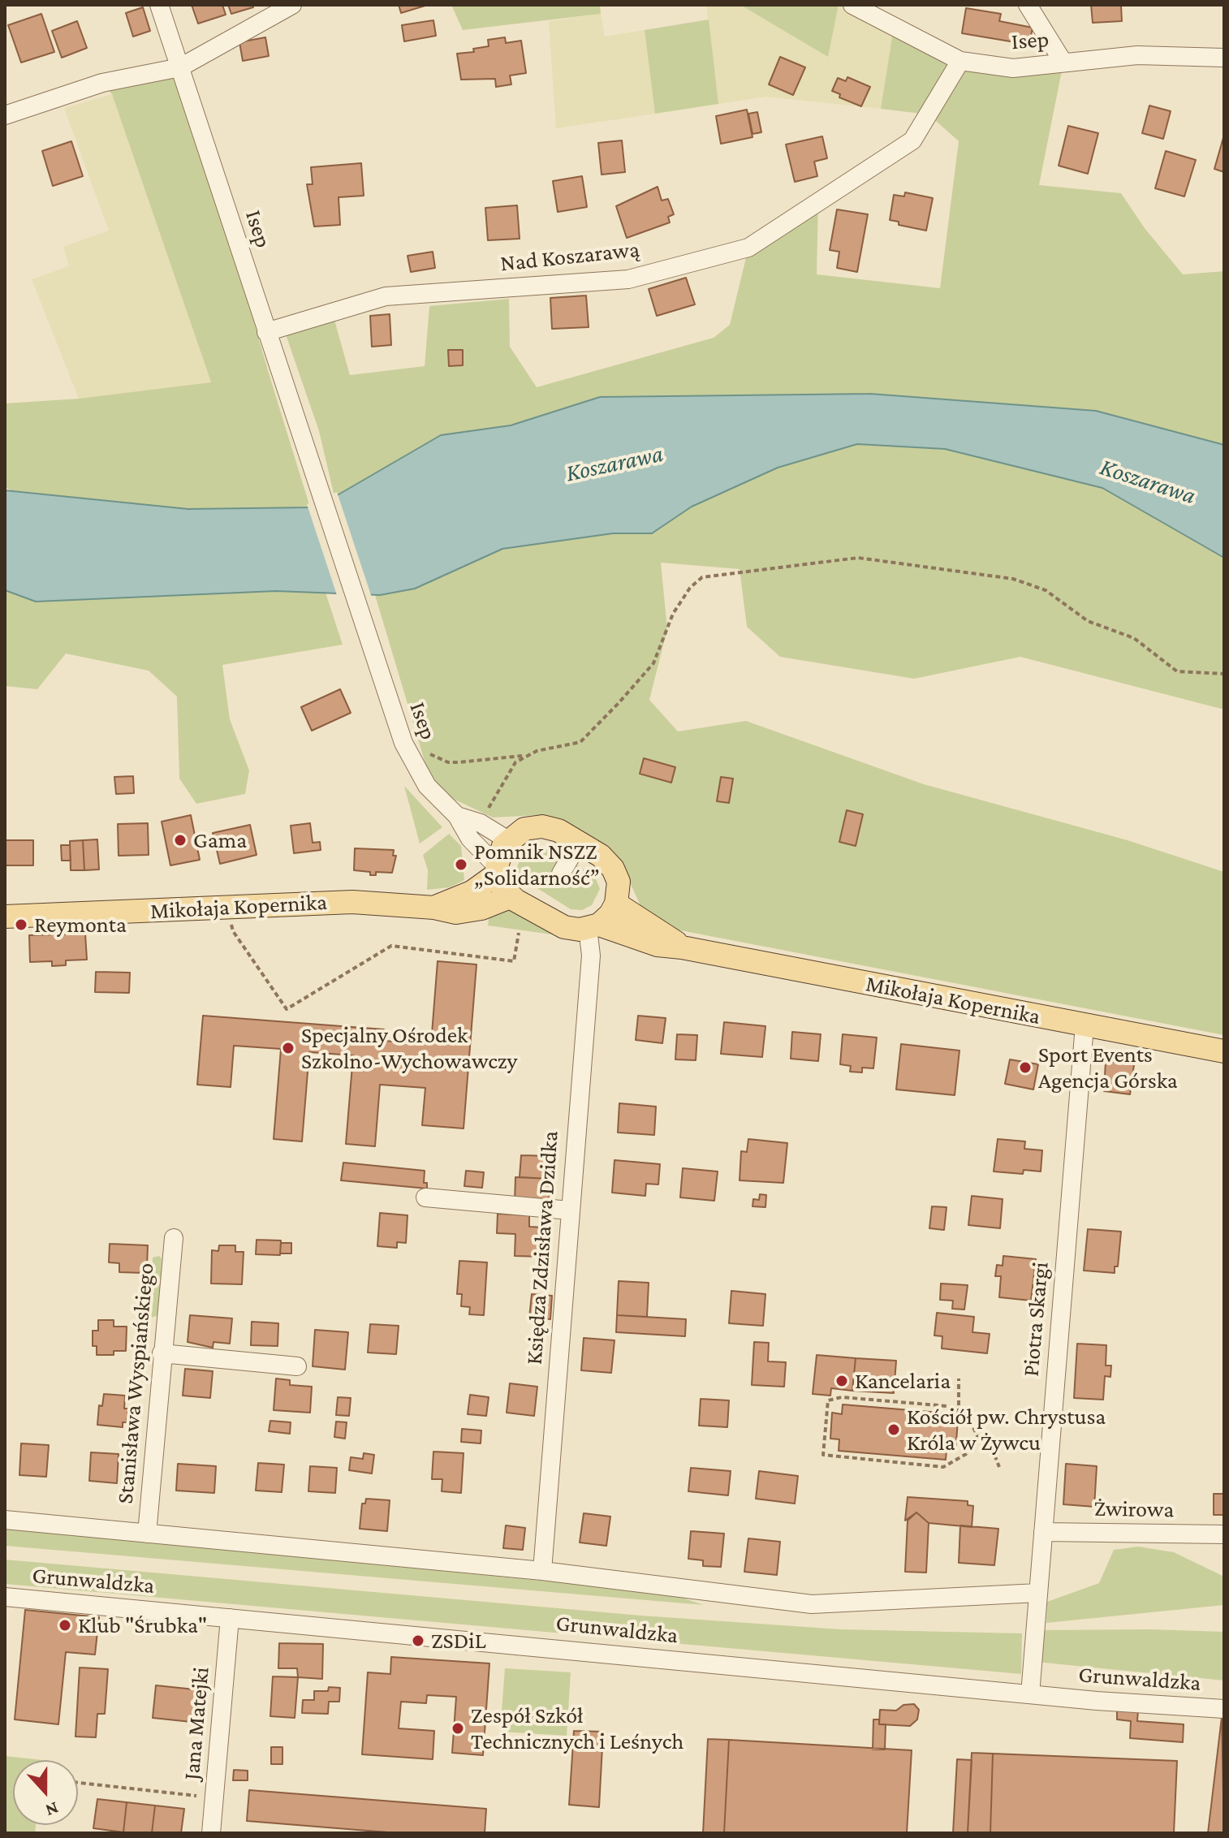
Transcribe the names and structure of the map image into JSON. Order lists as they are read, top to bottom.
{
  "streets": {
    "main road": ["Mikołaja Kopernika"],
    "street": [
      "Isep",
      "Nad Koszarawą",
      "Księdza Zdzisława Dzidka",
      "Piotra Skargi",
      "Stanisława Wyspiańskiego",
      "Żwirowa",
      "Grunwaldzka",
      "Jana Matejki"
    ]
  },
  "crossings": [
    ["Isep", "Nad Koszarawą"],
    ["Isep", "Mikołaja Kopernika"],
    ["Isep", "Księdza Zdzisława Dzidka"],
    ["Mikołaja Kopernika", "Księdza Zdzisława Dzidka"],
    ["Mikołaja Kopernika", "Piotra Skargi"],
    ["Piotra Skargi", "Żwirowa"],
    ["Piotra Skargi", "Grunwaldzka"],
    ["Grunwaldzka", "Jana Matejki"]
  ],
  "water": ["Koszarawa"],
  "places": [
    "Gama",
    "Pomnik NSZZ „Solidarność”",
    "Reymonta",
    "Specjalny Ośrodek Szkolno-Wychowawczy",
    "Sport Events Agencja Górska",
    "Kancelaria",
    "Kościół pw. Chrystusa Króla w Żywcu",
    "Klub \"Śrubka\"",
    "ZSDiL",
    "Zespół Szkół Technicznych i Leśnych"
  ],
  "north": "bottom"
}
